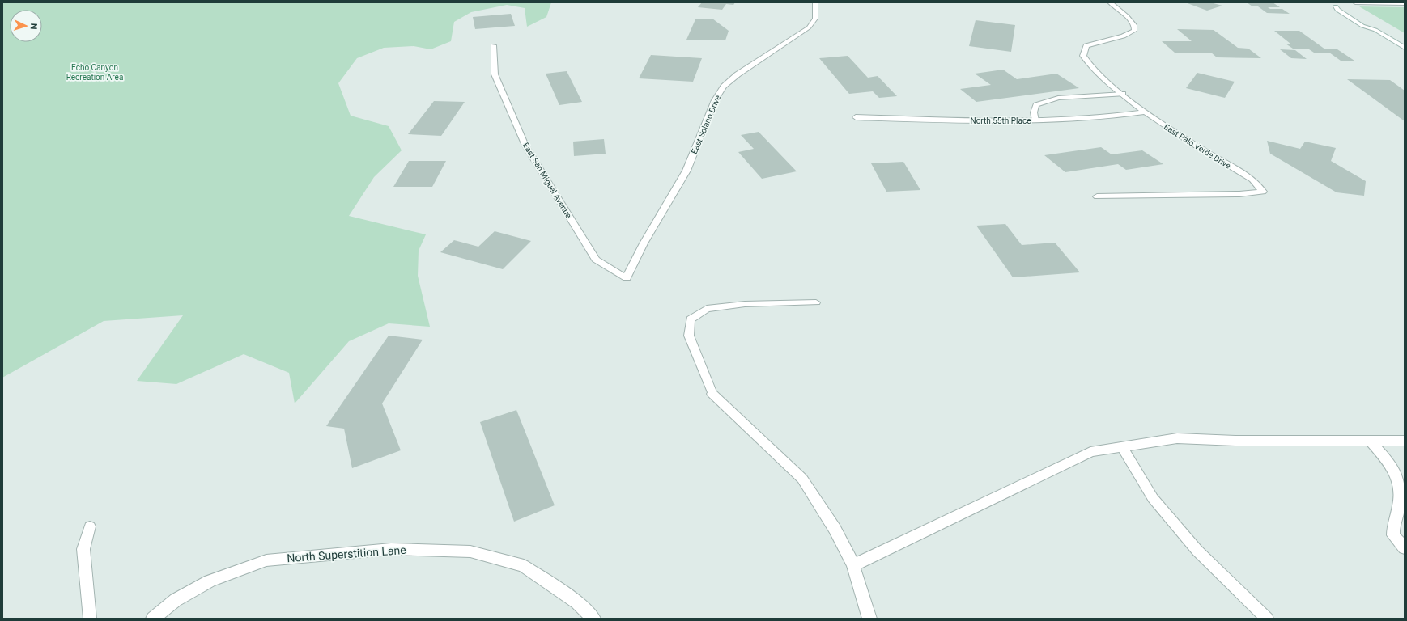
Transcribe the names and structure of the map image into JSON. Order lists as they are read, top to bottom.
{
  "streets": {
    "street": [
      "North 55th Place",
      "East Solano Drive",
      "East Palo Verde Drive",
      "East San Miguel Avenue",
      "North Superstition Lane"
    ]
  },
  "crossings": [
    ["North 55th Place", "East Palo Verde Drive"],
    ["East Solano Drive", "East San Miguel Avenue"]
  ],
  "parks": ["Echo Canyon Recreation Area"],
  "north": "right"
}
